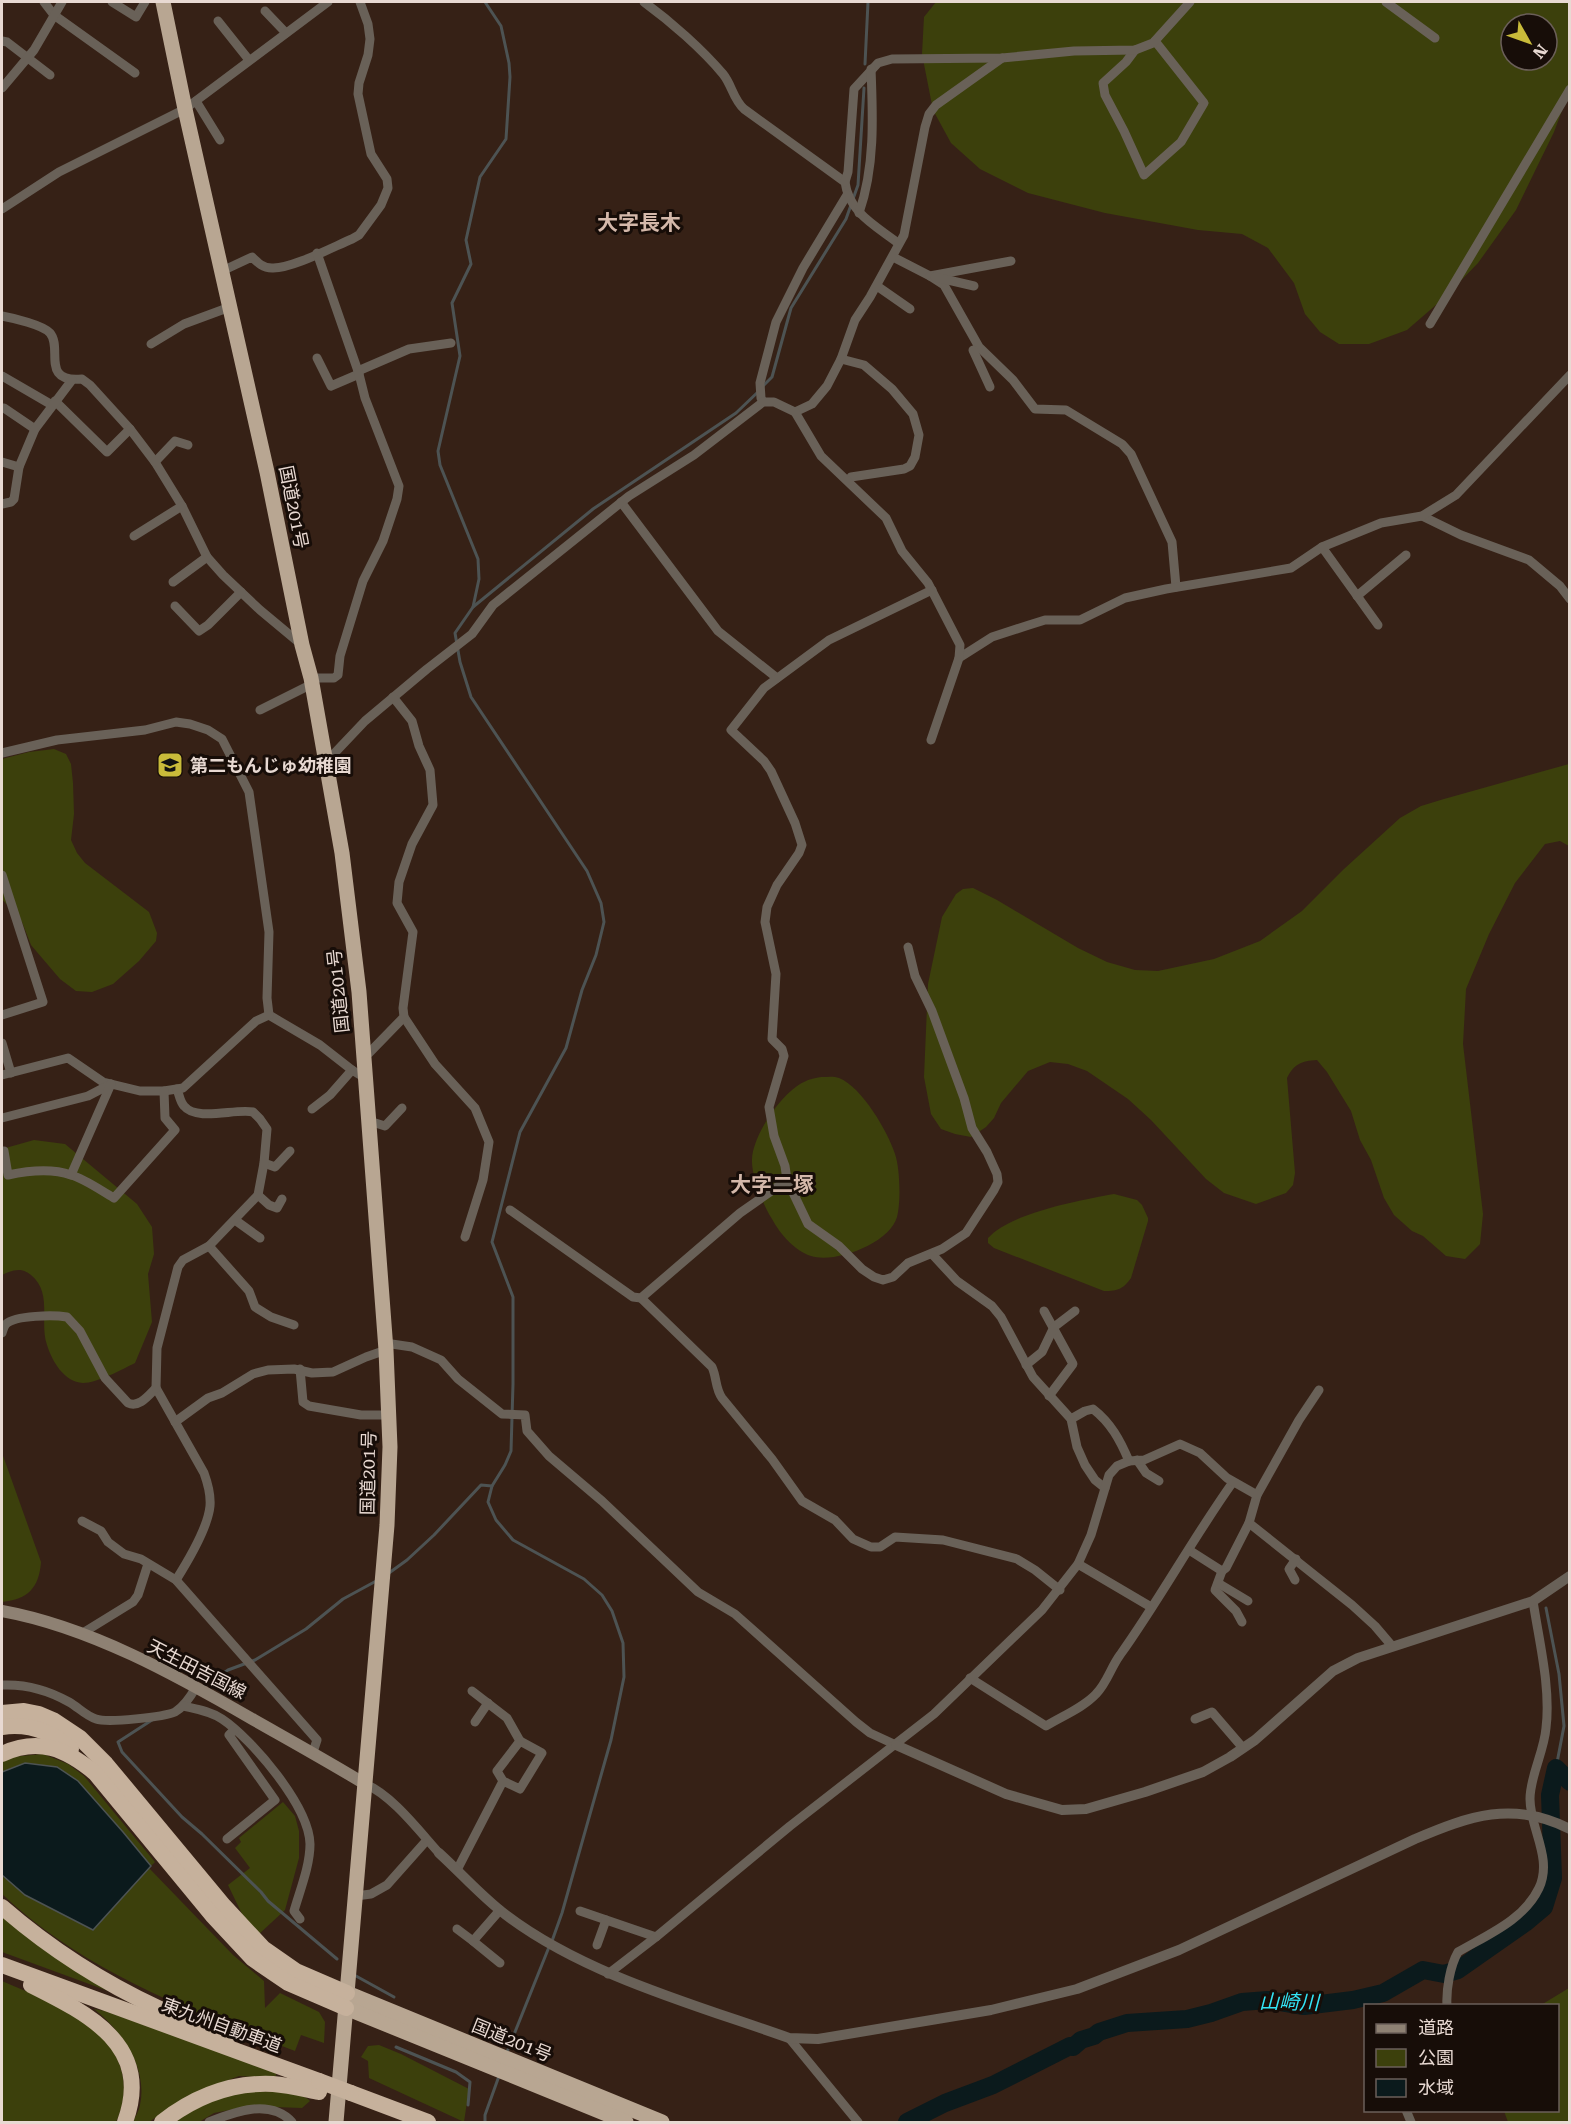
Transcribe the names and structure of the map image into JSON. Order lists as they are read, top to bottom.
{
  "streets": {
    "highway": ["国道201号", "東九州自動車道"],
    "main road": ["天生田吉国線"]
  },
  "crossings": [
    ["国道201号", "天生田吉国線"]
  ],
  "districts": ["大字長木", "大字二塚"],
  "water": ["山崎川"],
  "places": {
    "school or university": ["第二もんじゅ幼稚園"]
  },
  "legend": ["道路", "公園", "水域"],
  "north": "bottom right"
}
